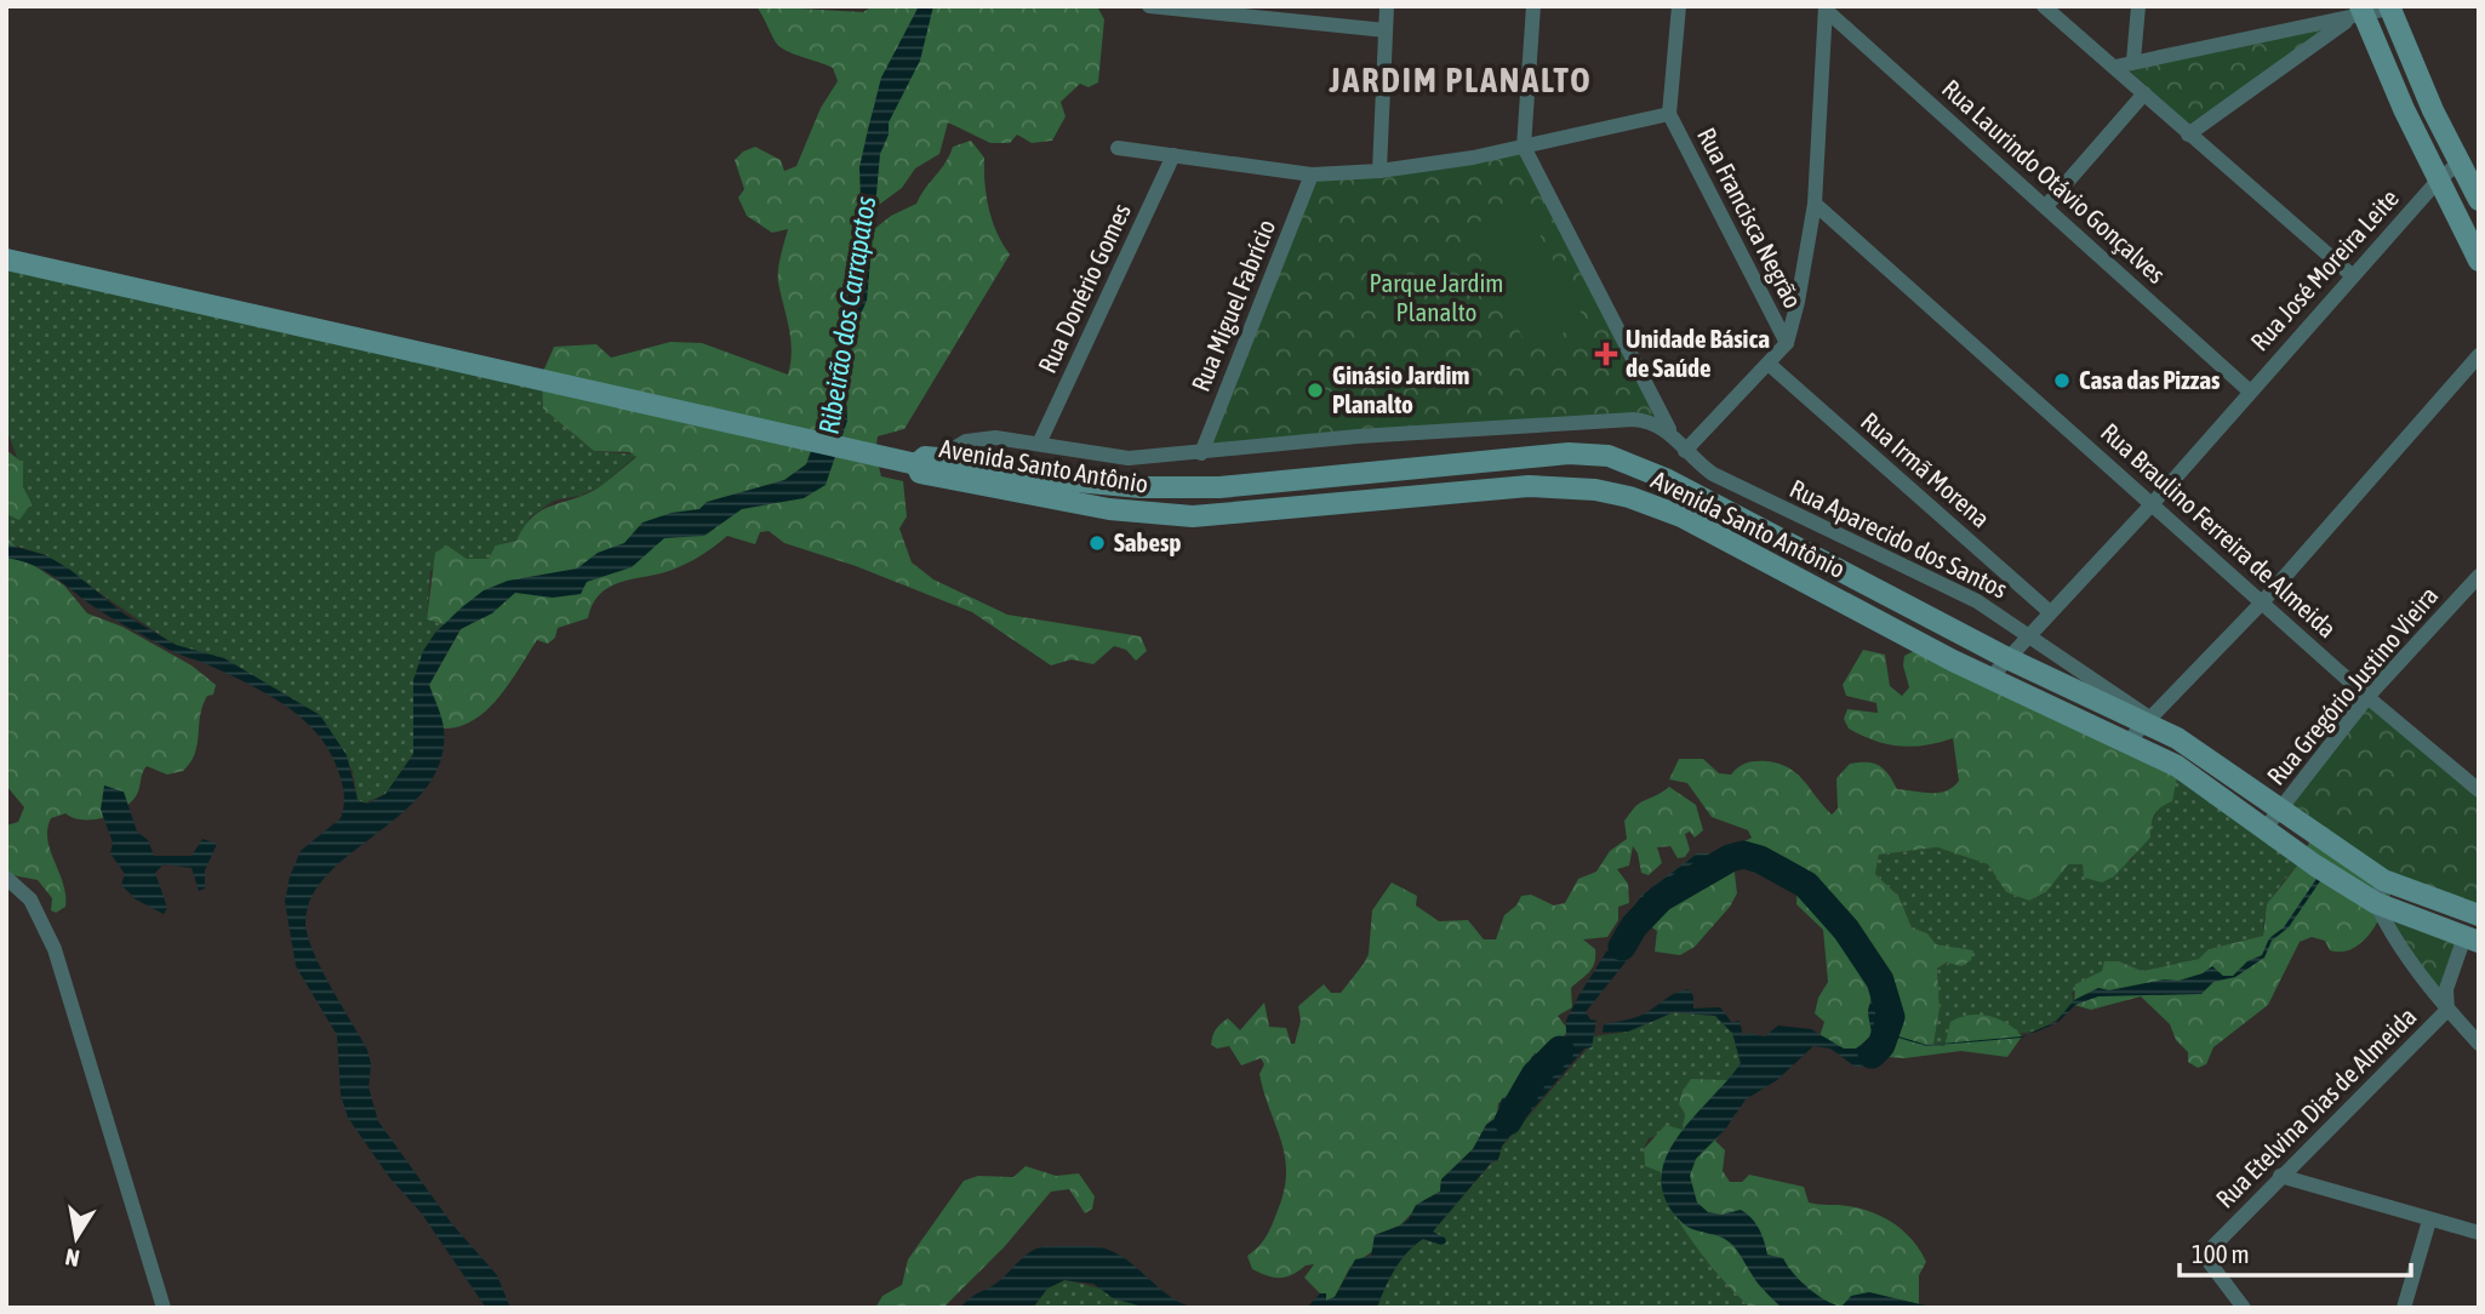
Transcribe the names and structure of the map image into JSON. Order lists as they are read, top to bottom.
{
  "streets": {
    "street": [
      "Rua Laurindo Otávio Gonçalves",
      "Rua Francisca Negrão",
      "Rua José Moreira Leite",
      "Rua Donério Gomes",
      "Rua Miguel Fabrício",
      "Avenida Santo Antônio",
      "Rua Irmã Morena",
      "Rua Braulino Ferreira de Almeida",
      "Rua Aparecido dos Santos",
      "Rua Gregório Justino Vieira",
      "Rua Etelvina Dias de Almeida"
    ]
  },
  "crossings": [
    ["Rua Laurindo Otávio Gonçalves", "Rua José Moreira Leite"],
    ["Rua José Moreira Leite", "Avenida Santo Antônio"],
    ["Rua José Moreira Leite", "Rua Irmã Morena"],
    ["Rua José Moreira Leite", "Rua Braulino Ferreira de Almeida"],
    ["Rua José Moreira Leite", "Rua Aparecido dos Santos"],
    ["Avenida Santo Antônio", "Rua Aparecido dos Santos"],
    ["Avenida Santo Antônio", "Rua Gregório Justino Vieira"],
    ["Avenida Santo Antônio", "Rua Etelvina Dias de Almeida"],
    ["Rua Braulino Ferreira de Almeida", "Rua Gregório Justino Vieira"]
  ],
  "districts": ["JARDIM PLANALTO"],
  "water": ["Ribeirão dos Carrapatos"],
  "parks": ["Parque Jardim Planalto"],
  "places": {
    "health": ["Unidade Básica de Saúde"],
    "other": ["Casa das Pizzas", "Ginásio Jardim Planalto", "Sabesp"]
  },
  "scale_bar": "100 m",
  "north": "bottom"
}
